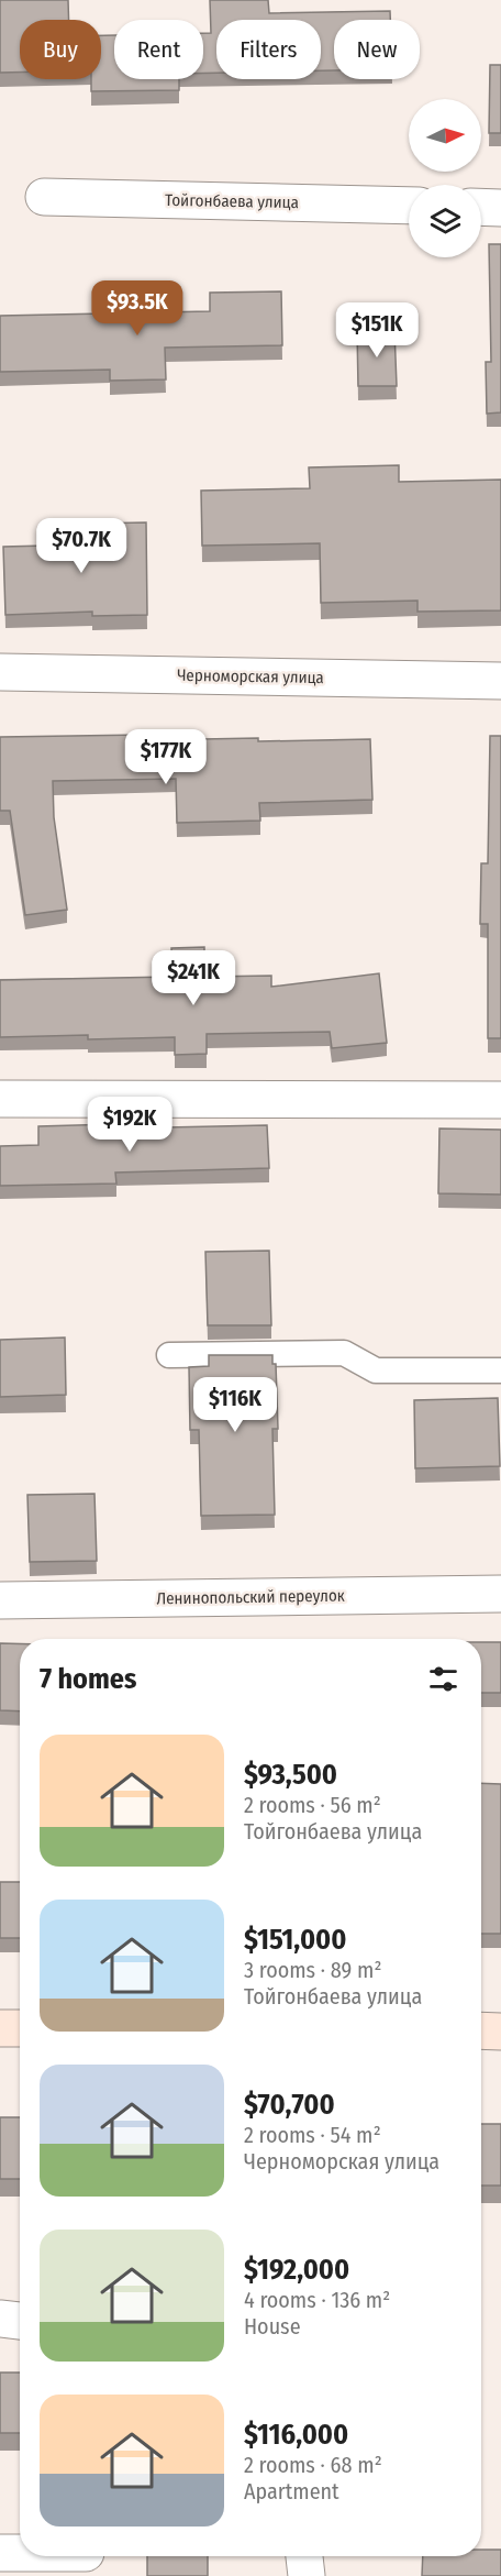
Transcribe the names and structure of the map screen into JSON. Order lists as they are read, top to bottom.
{
  "streets": {
    "street": ["Тойгонбаева улица", "Черноморская улица", "Ленинопольский переулок"]
  },
  "north": "right",
  "page": {
    "chip": [
      "Buy",
      "Rent",
      "Filters",
      "New"
    ],
    "price": [
      "$93.5K",
      "$151K",
      "$70.7K",
      "$177K",
      "$241K",
      "$192K",
      "$116K"
    ],
    "heading": "7 homes",
    "list": [
      {
        "name": "$93,500",
        "note": "2 rooms · 56 m² · Тойгонбаева улица"
      },
      {
        "name": "$151,000",
        "note": "3 rooms · 89 m² · Тойгонбаева улица"
      },
      {
        "name": "$70,700",
        "note": "2 rooms · 54 m² · Черноморская улица"
      },
      {
        "name": "$192,000",
        "note": "4 rooms · 136 m² · House"
      },
      {
        "name": "$116,000",
        "note": "2 rooms · 68 m² · Apartment"
      }
    ]
  }
}
